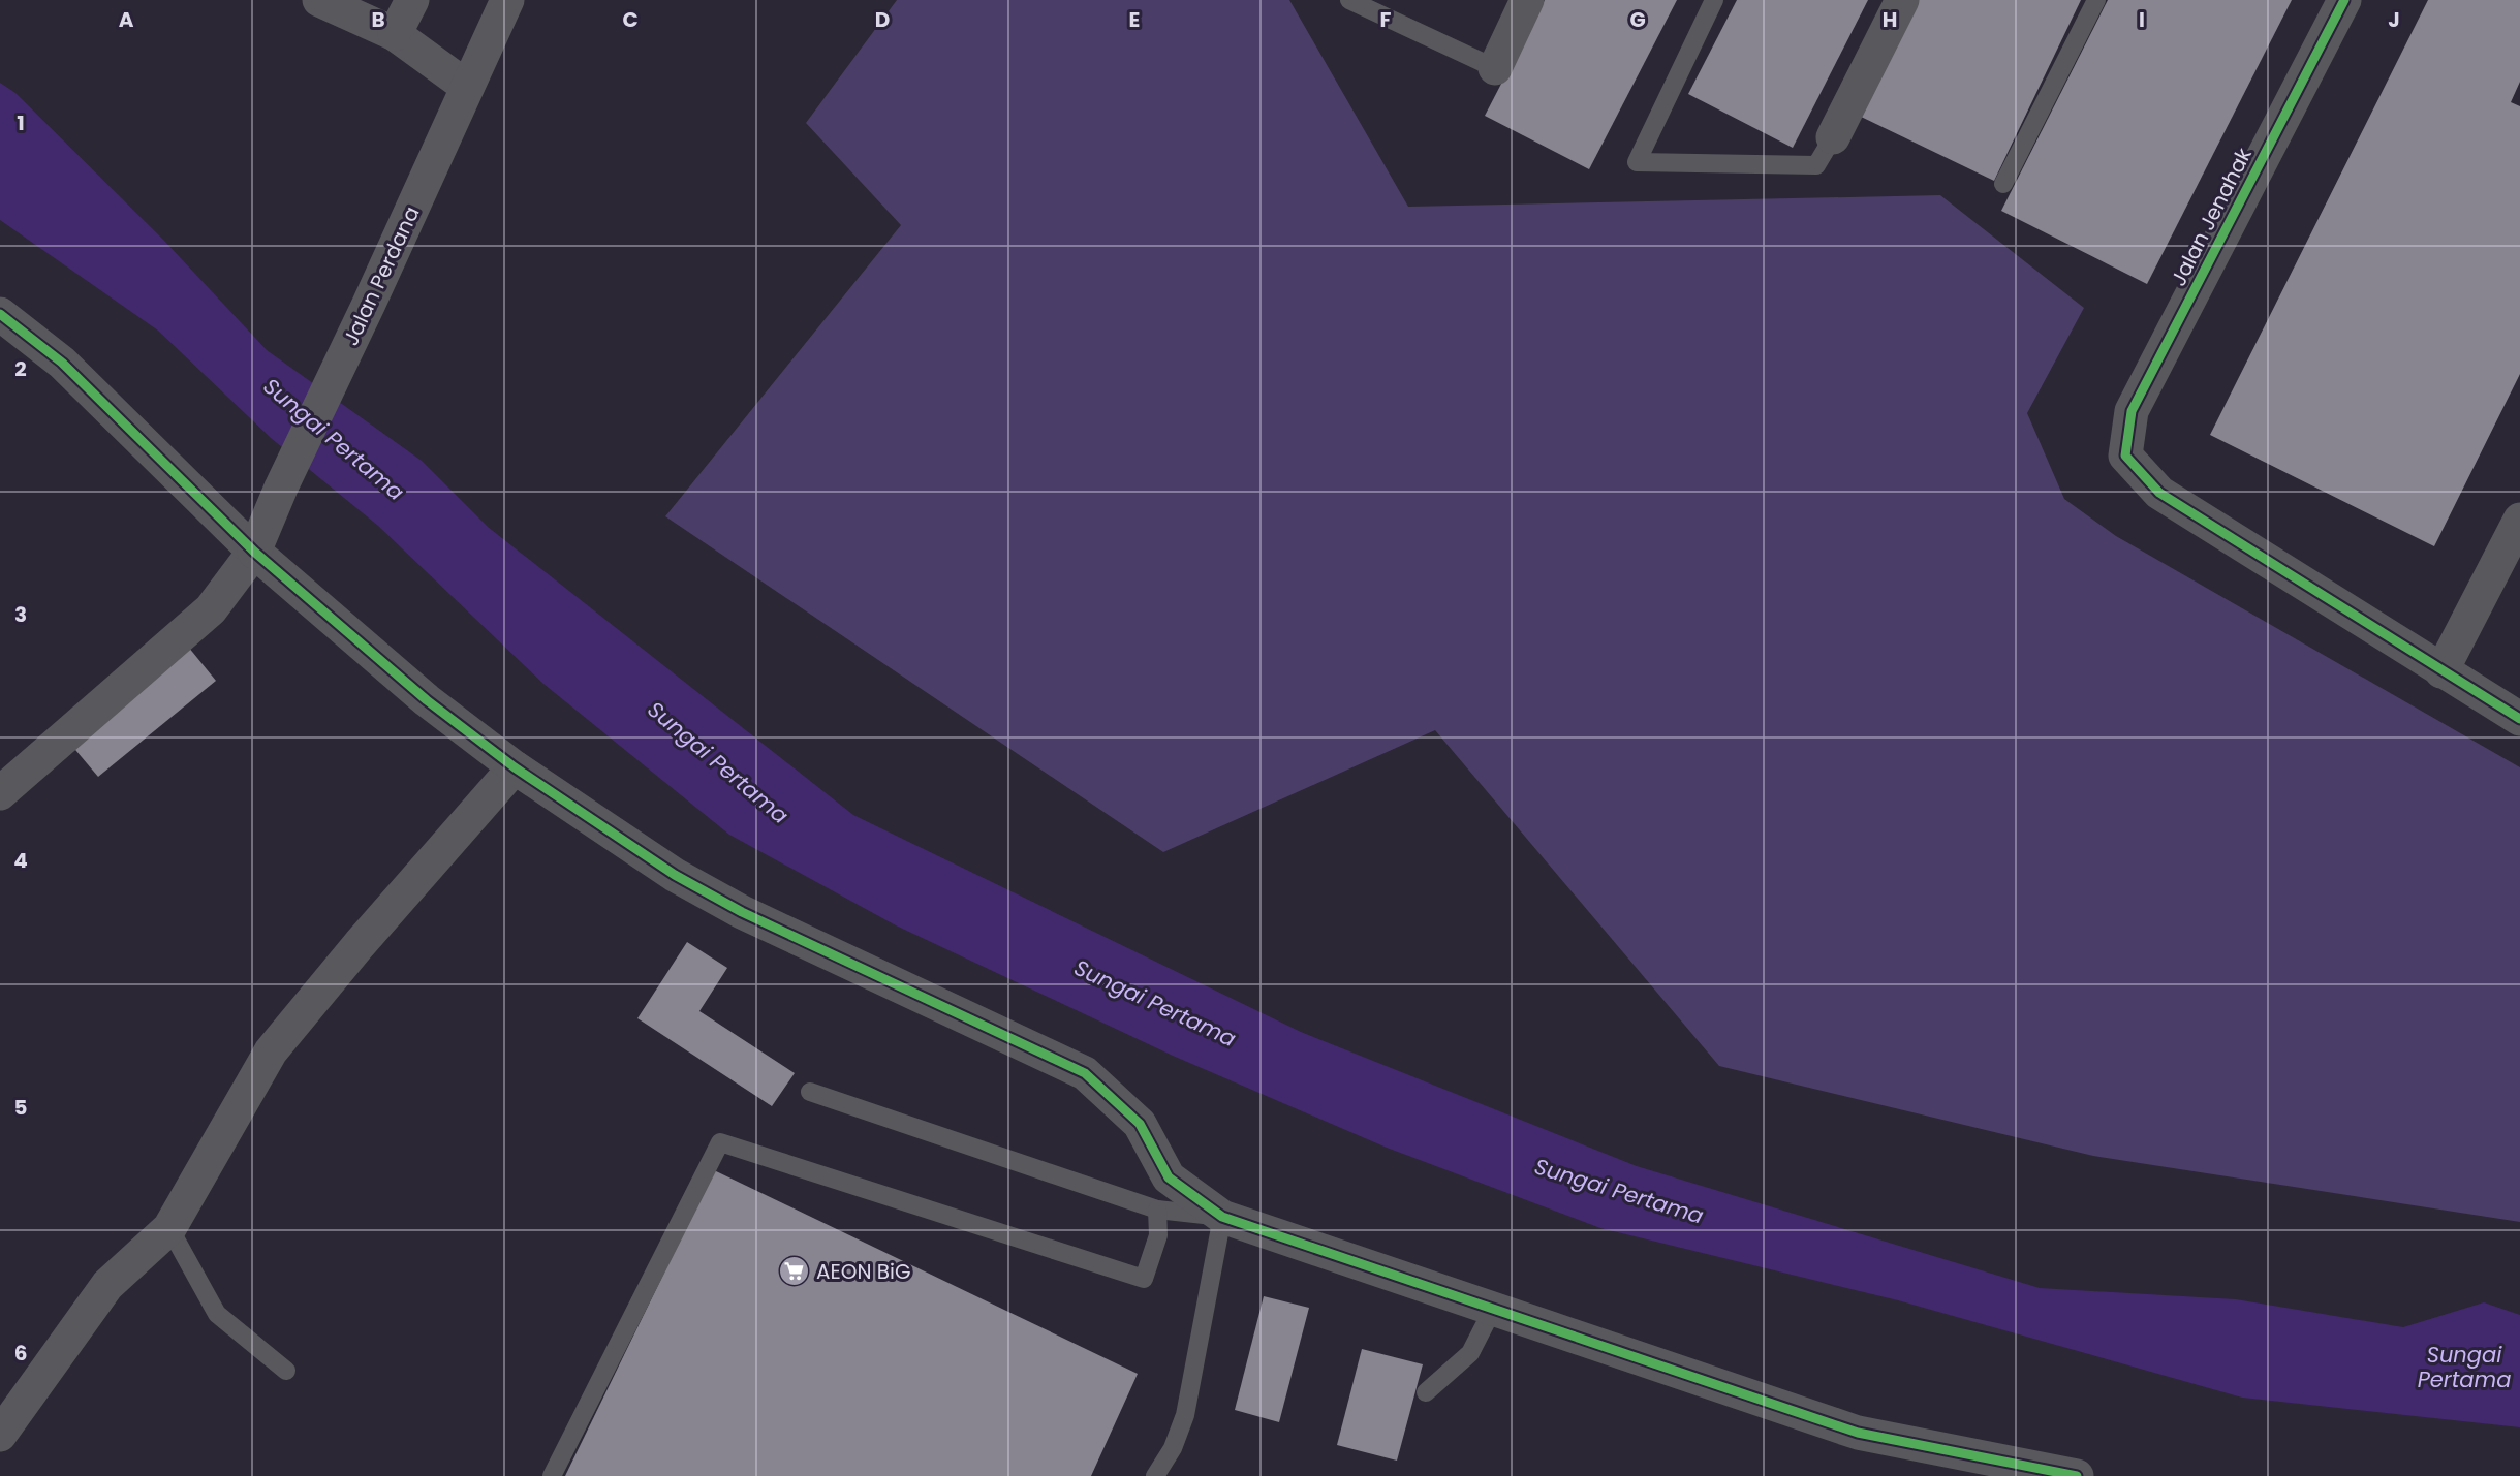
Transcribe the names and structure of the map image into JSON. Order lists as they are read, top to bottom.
{
  "streets": {
    "street": ["Jalan Jenahak", "Jalan Perdana"]
  },
  "water": ["Sungai Pertama"],
  "places": {
    "supermarket": ["AEON BiG"]
  },
  "grid": {
    "columns": [
      "A",
      "B",
      "C",
      "D",
      "E",
      "F",
      "G",
      "H",
      "I",
      "J"
    ],
    "rows": [
      "1",
      "2",
      "3",
      "4",
      "5",
      "6"
    ]
  }
}
